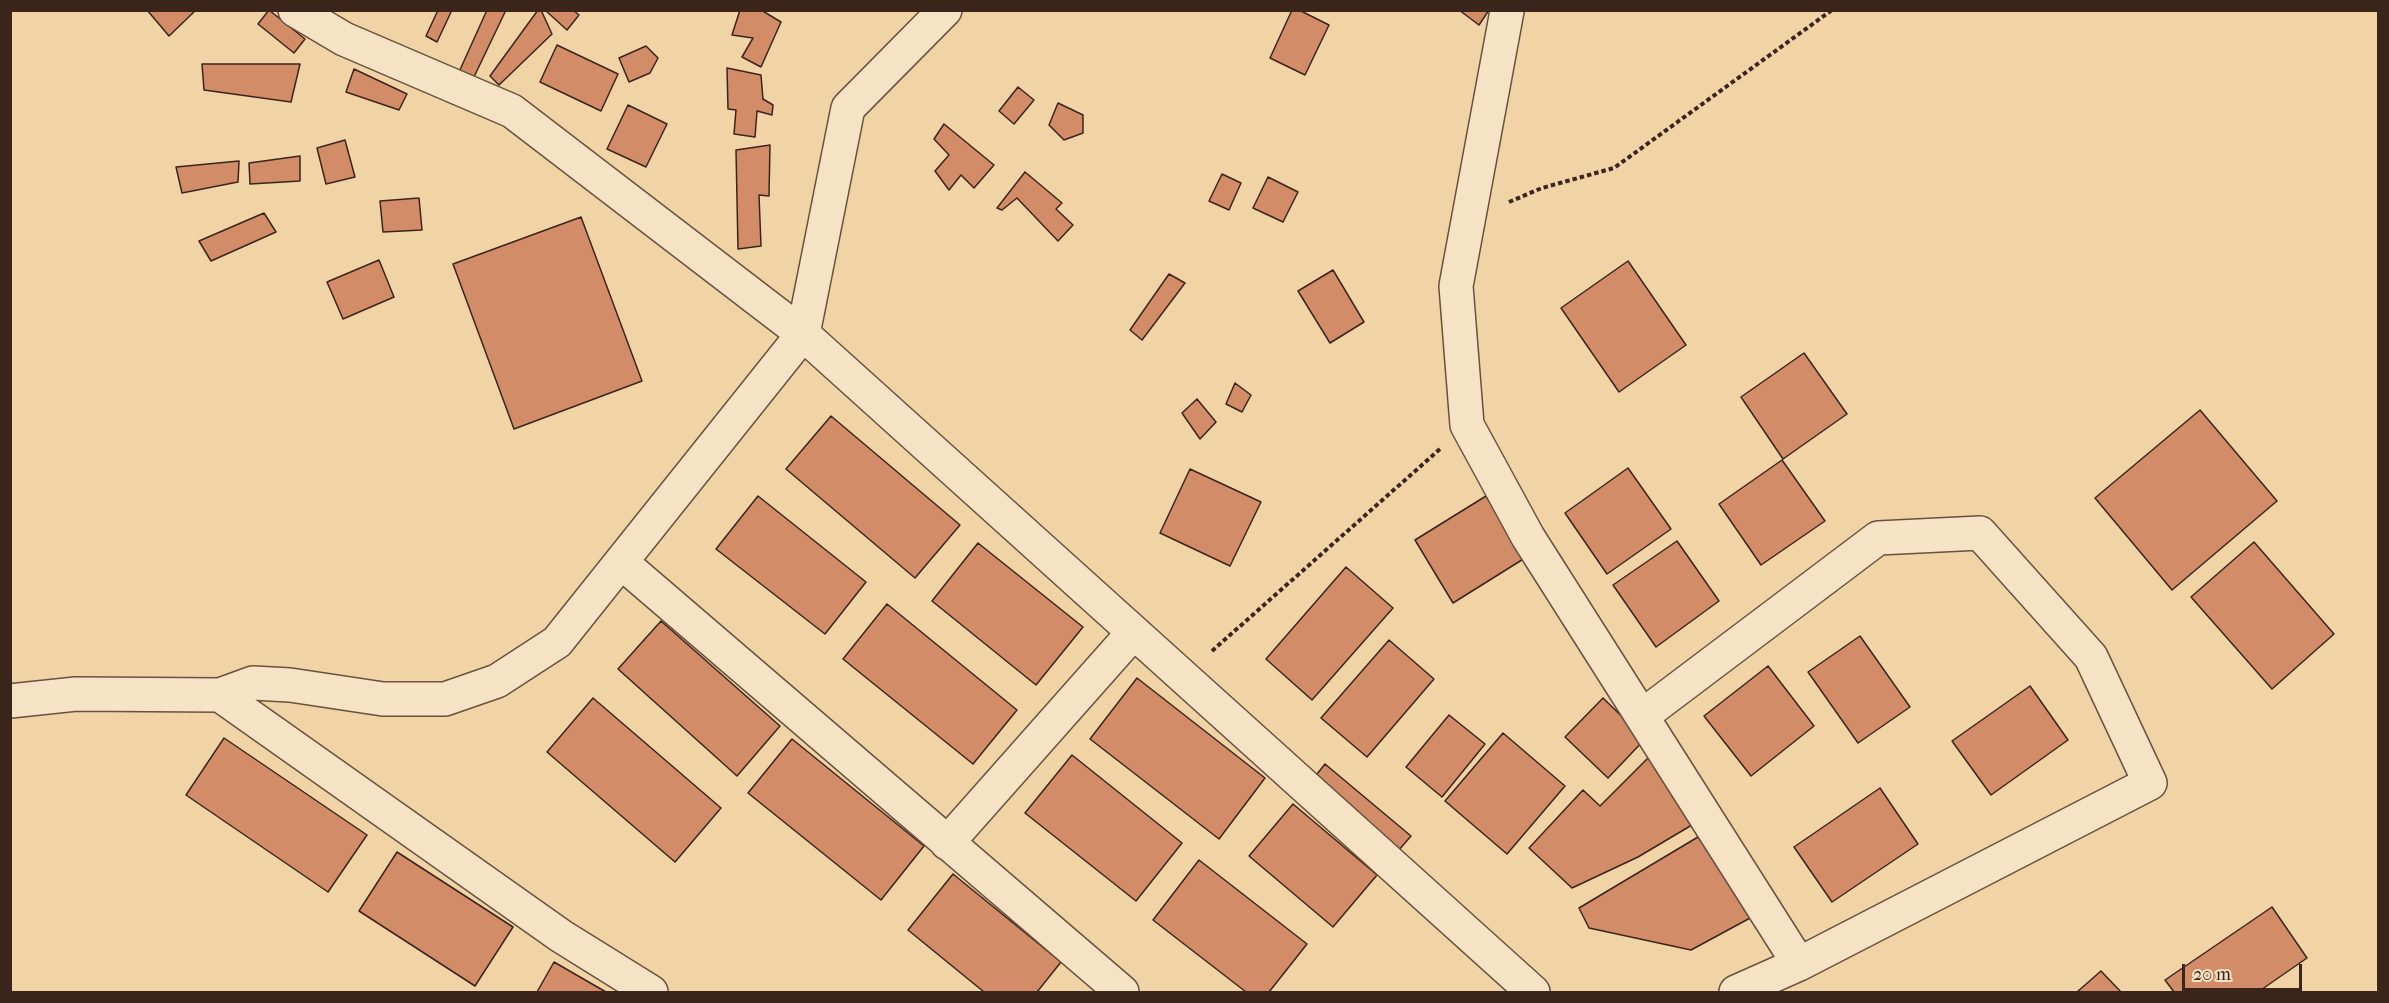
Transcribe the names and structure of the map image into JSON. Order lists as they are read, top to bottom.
{
  "scale_bar": "20 m"
}
